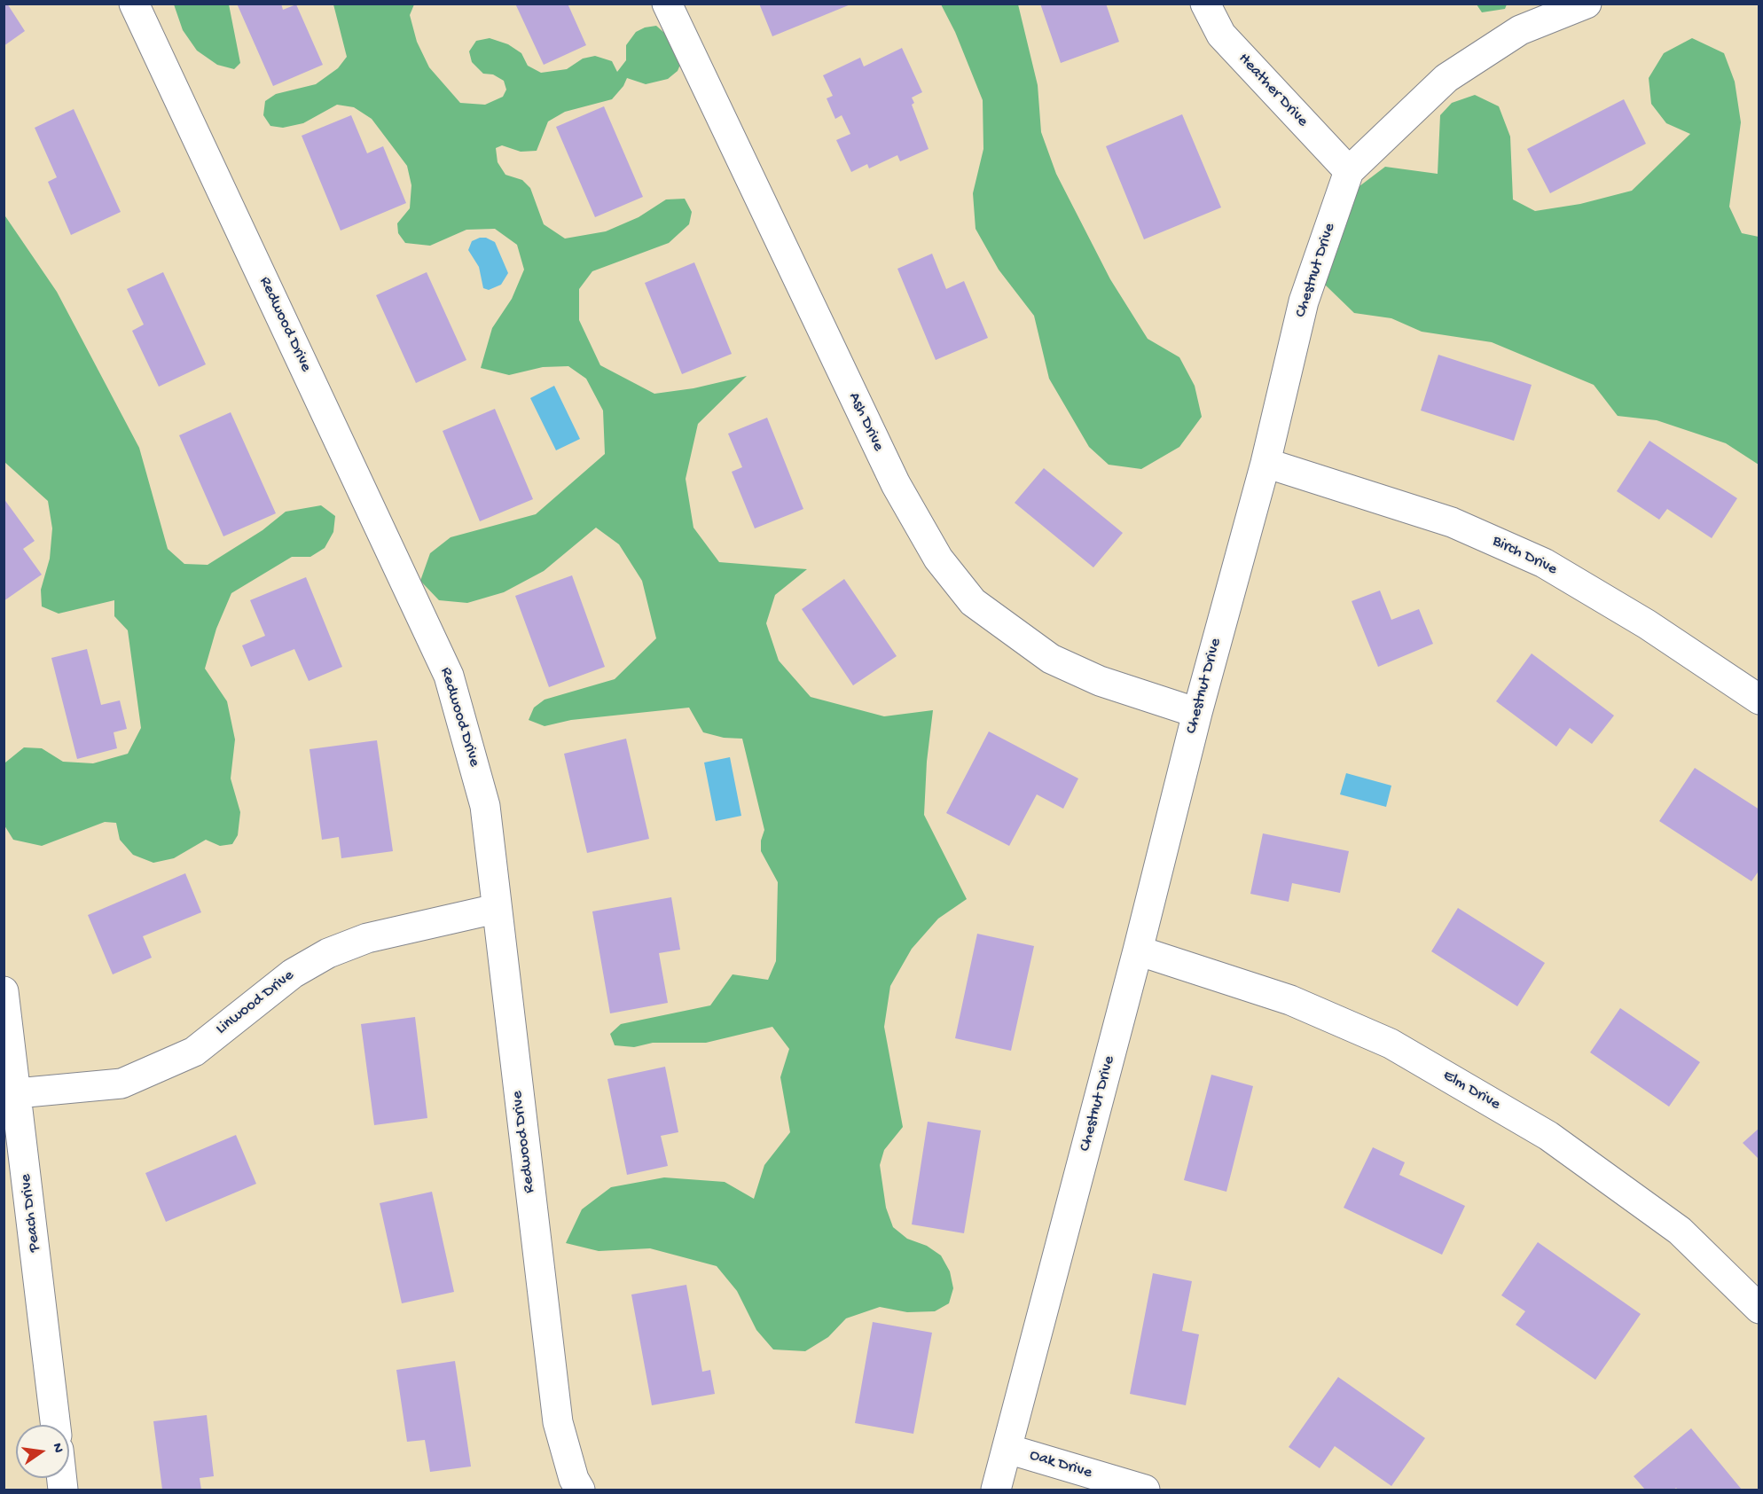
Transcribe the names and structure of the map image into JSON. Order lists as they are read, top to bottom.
{
  "streets": {
    "street": [
      "Heather Drive",
      "Chestnut Drive",
      "Redwood Drive",
      "Ash Drive",
      "Birch Drive",
      "Linwood Drive",
      "Elm Drive",
      "Peach Drive",
      "Oak Drive"
    ]
  },
  "crossings": [
    ["Heather Drive", "Chestnut Drive"],
    ["Chestnut Drive", "Ash Drive"],
    ["Chestnut Drive", "Birch Drive"],
    ["Chestnut Drive", "Elm Drive"],
    ["Chestnut Drive", "Oak Drive"],
    ["Redwood Drive", "Linwood Drive"],
    ["Linwood Drive", "Peach Drive"]
  ],
  "north": "right"
}
